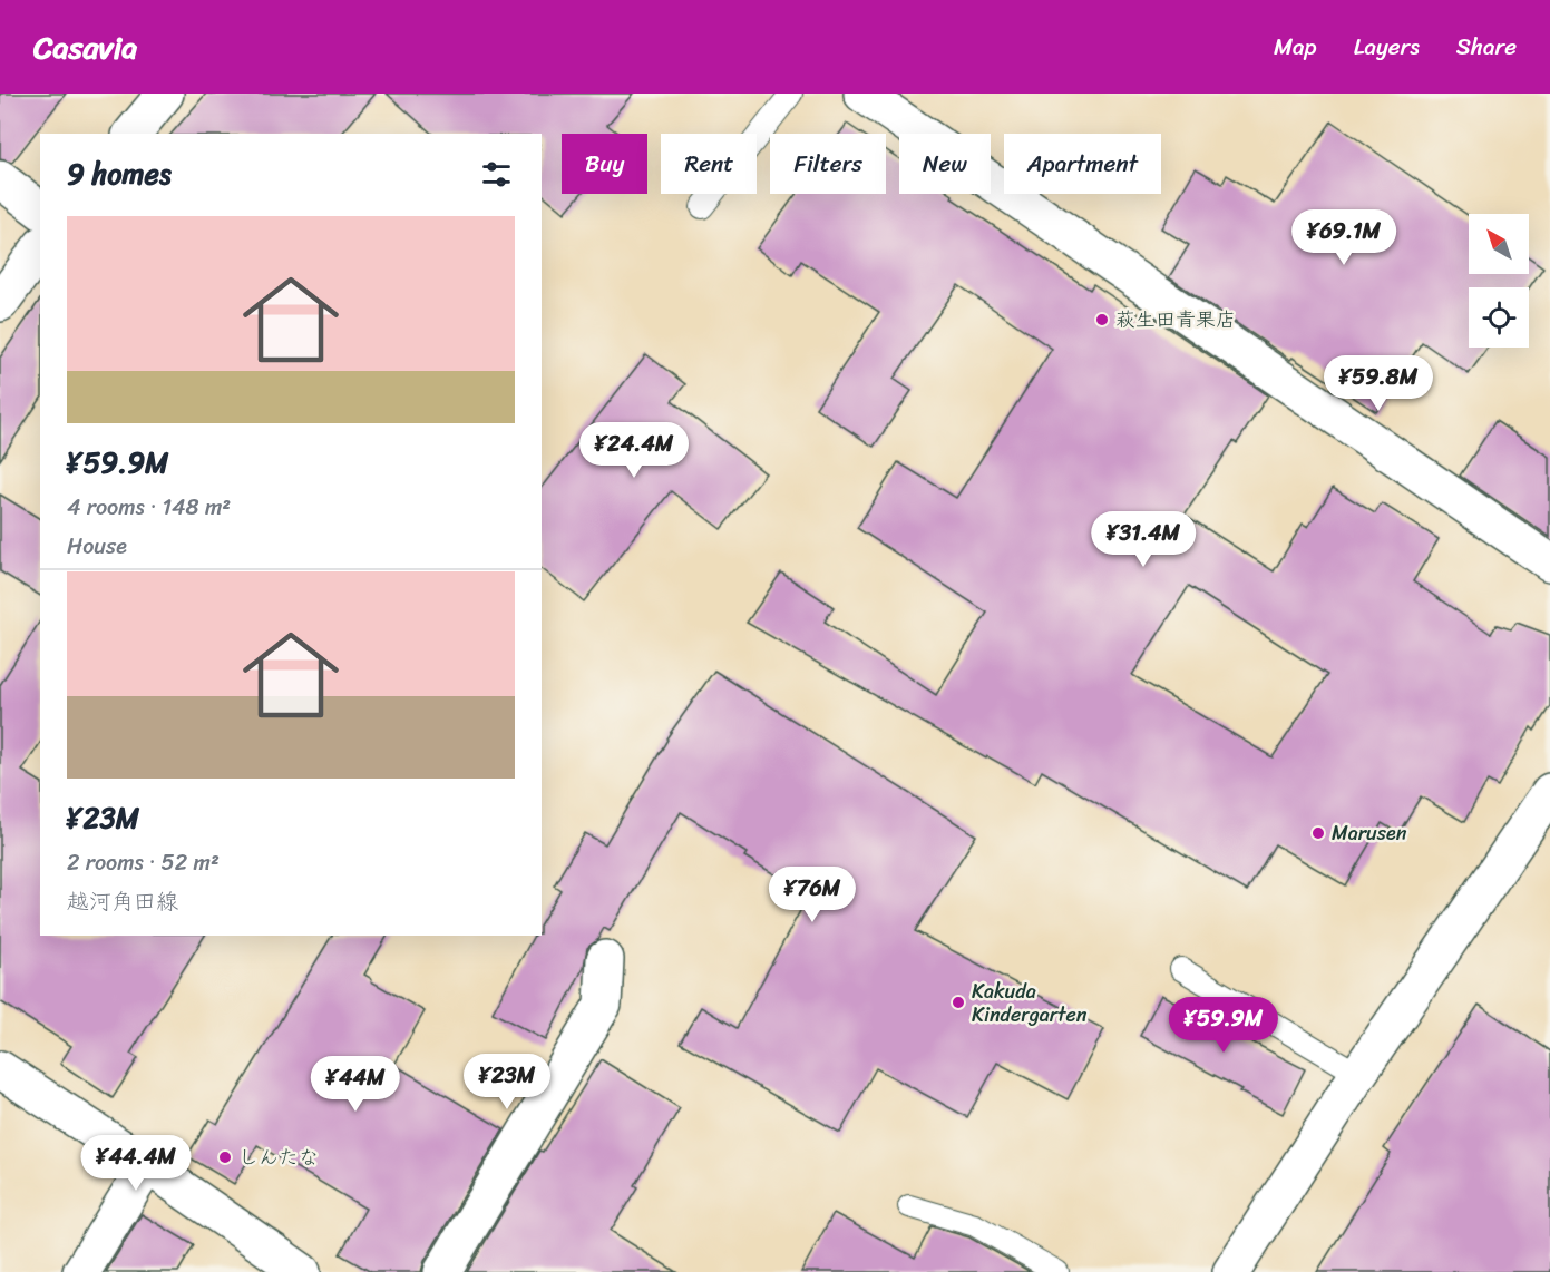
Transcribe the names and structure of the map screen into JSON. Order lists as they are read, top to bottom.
{
  "places": [
    "萩生田青果店",
    "Marusen",
    "Kakuda Kindergarten",
    "しんたな"
  ],
  "north": "top left",
  "page": {
    "header": "Casavia",
    "nav": ["Map", "Layers", "Share"],
    "chip": [
      "Buy",
      "Rent",
      "Filters",
      "New",
      "Apartment"
    ],
    "heading": "9 homes",
    "price": [
      "¥69.1M",
      "¥59.8M",
      "¥24.4M",
      "¥31.4M",
      "¥76M",
      "¥59.9M",
      "¥23M",
      "¥44M",
      "¥44.4M"
    ],
    "list": [
      {
        "name": "¥59.9M",
        "note": "4 rooms · 148 m² · House"
      },
      {
        "name": "¥23M",
        "note": "2 rooms · 52 m² · 越河角田線"
      }
    ]
  }
}
